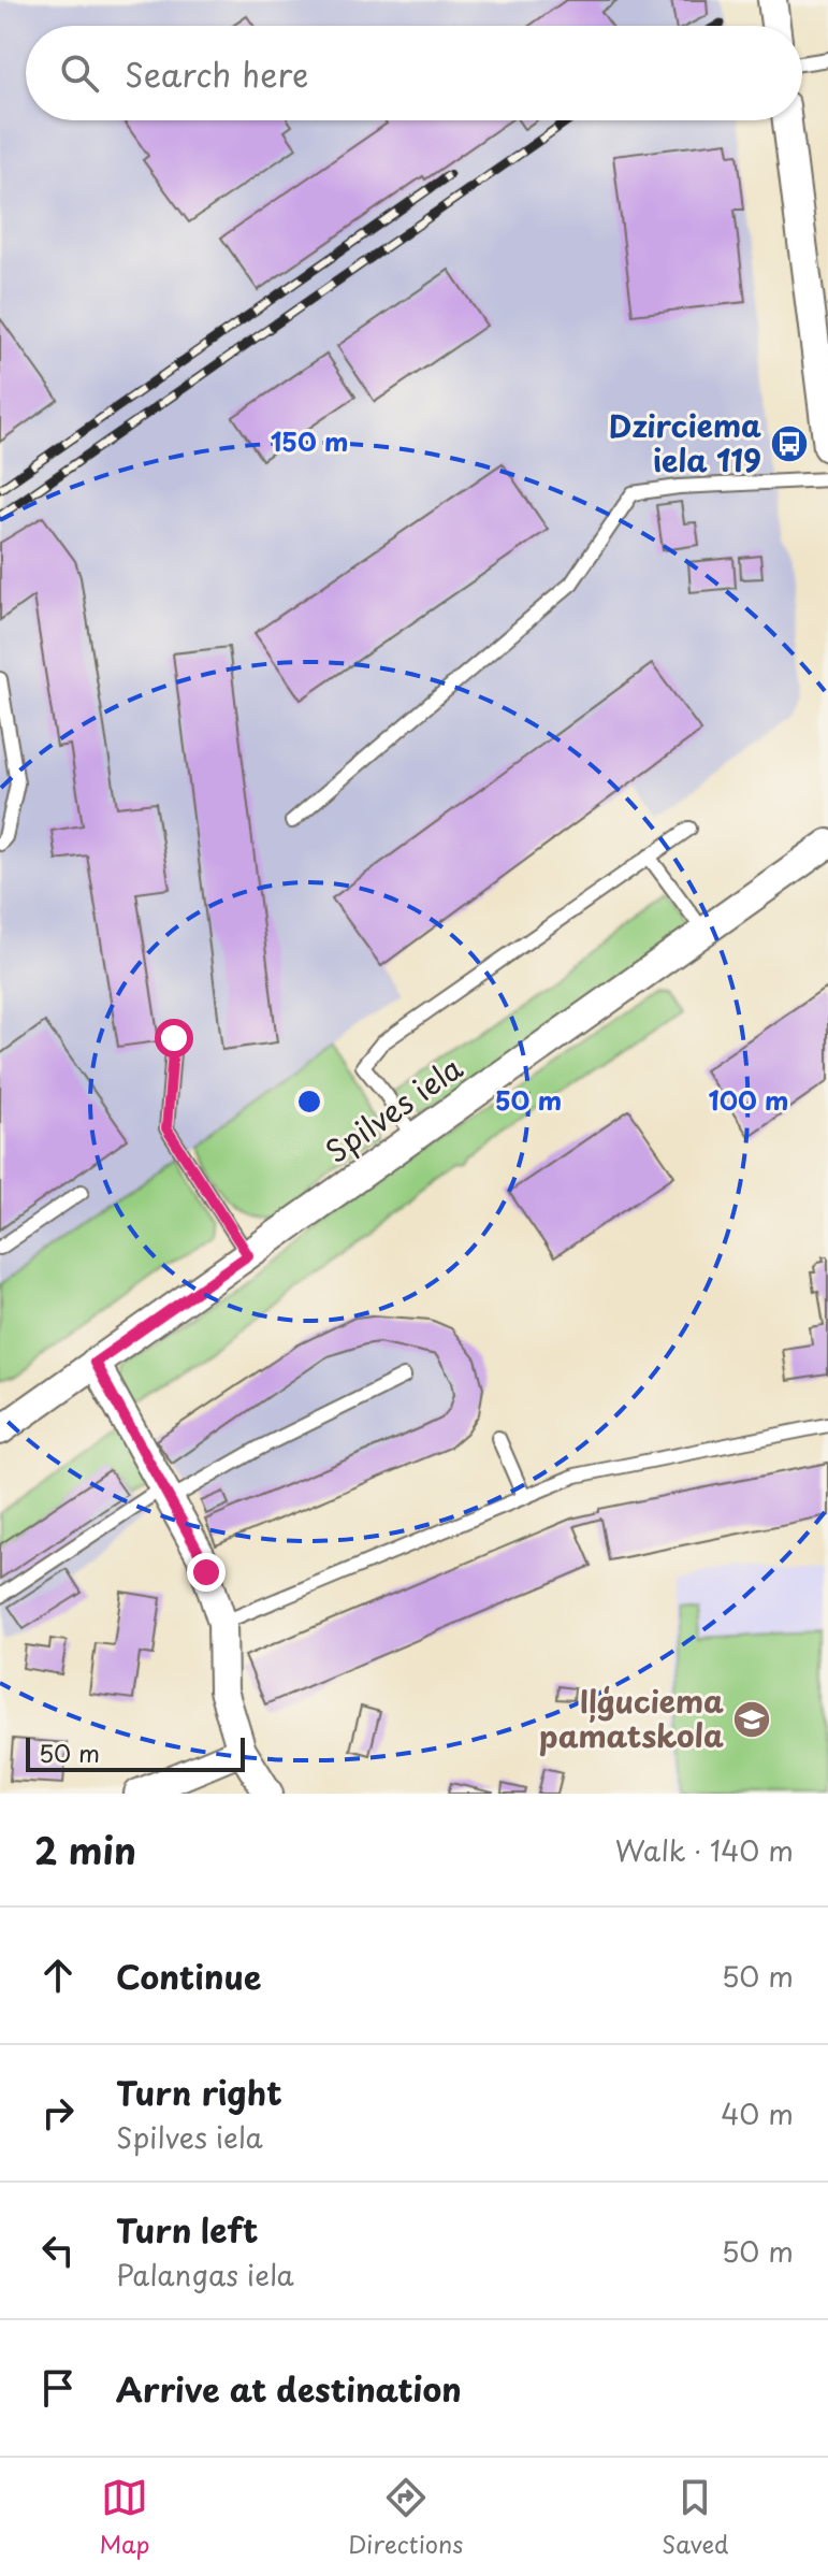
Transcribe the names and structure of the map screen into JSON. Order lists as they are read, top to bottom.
{
  "streets": {
    "street": ["Spilves iela"]
  },
  "places": {
    "bus stop": ["Dzirciema iela 119"],
    "school or university": ["Iļģuciema pamatskola"]
  },
  "scale_bar": "50 m",
  "page": {
    "search": "Search here",
    "scale": "50 m",
    "heading": ["2 min", "Walk · 140 m"],
    "list": [
      ["Continue", "50 m"],
      ["Turn right", "Spilves iela", "40 m"],
      ["Turn left", "Palangas iela", "50 m"],
      "Arrive at destination"
    ],
    "nav": ["Map", "Directions", "Saved"]
  },
  "rings": ["150 m", "50 m", "100 m"]
}
